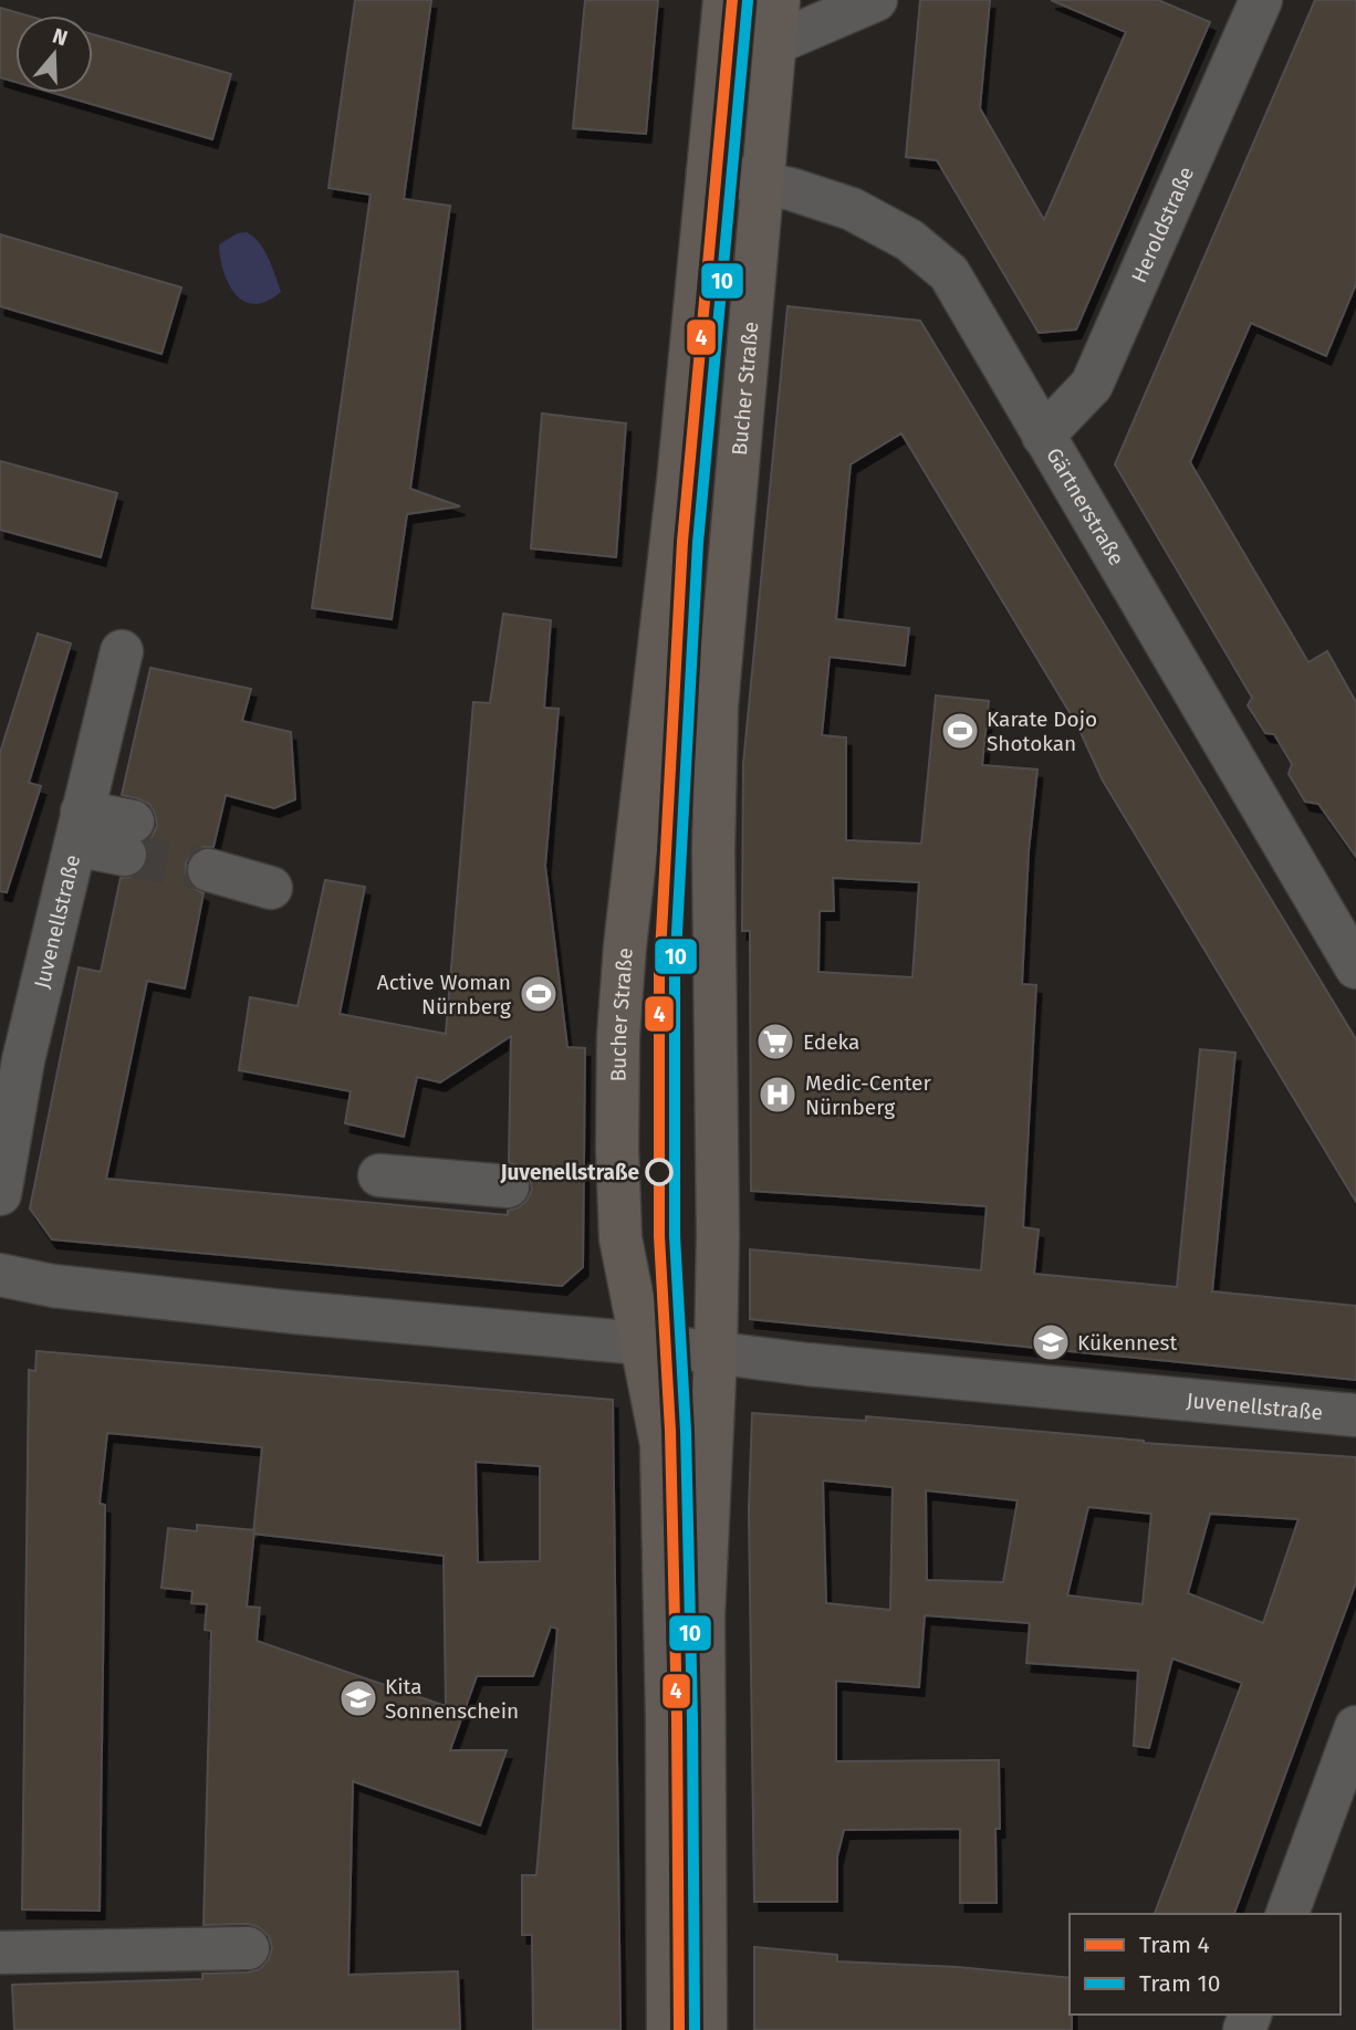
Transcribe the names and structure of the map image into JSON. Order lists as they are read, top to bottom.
{
  "streets": {
    "main road": ["Bucher Straße"],
    "street": ["Heroldstraße", "Gärtnerstraße", "Juvenellstraße"]
  },
  "crossings": [
    ["Heroldstraße", "Gärtnerstraße"],
    ["Bucher Straße", "Gärtnerstraße"],
    ["Bucher Straße", "Juvenellstraße"]
  ],
  "places": {
    "sports": ["Karate Dojo Shotokan", "Active Woman Nürnberg"],
    "supermarket": ["Edeka"],
    "hospital": ["Medic-Center Nürnberg"],
    "other": ["Juvenellstraße"],
    "school or university": ["Kükennest", "Kita Sonnenschein"]
  },
  "lines": ["tram line 4", "tram line 10"],
  "legend": ["Tram 4", "Tram 10"],
  "north": "top"
}
